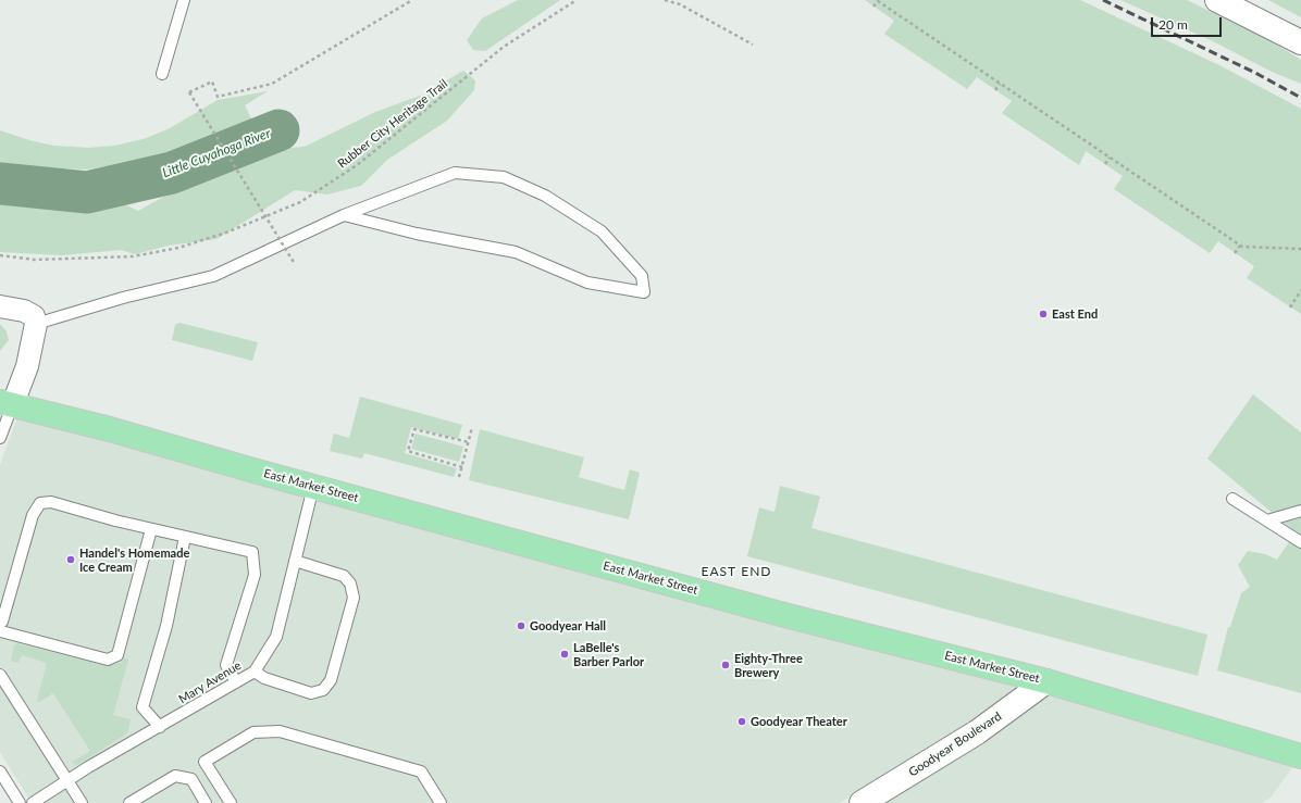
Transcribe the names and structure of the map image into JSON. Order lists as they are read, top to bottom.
{
  "streets": {
    "main road": ["East Market Street"],
    "street": ["Goodyear Boulevard"],
    "lane": ["Mary Avenue"],
    "path": ["Rubber City Heritage Trail"]
  },
  "crossings": [
    ["East Market Street", "Mary Avenue"],
    ["East Market Street", "Goodyear Boulevard"]
  ],
  "districts": ["EAST END"],
  "water": ["Little Cuyahoga River"],
  "places": [
    "East End",
    "Handel's Homemade Ice Cream",
    "Goodyear Hall",
    "LaBelle's Barber Parlor",
    "Eighty-Three Brewery",
    "Goodyear Theater"
  ],
  "scale_bar": "20 m"
}
